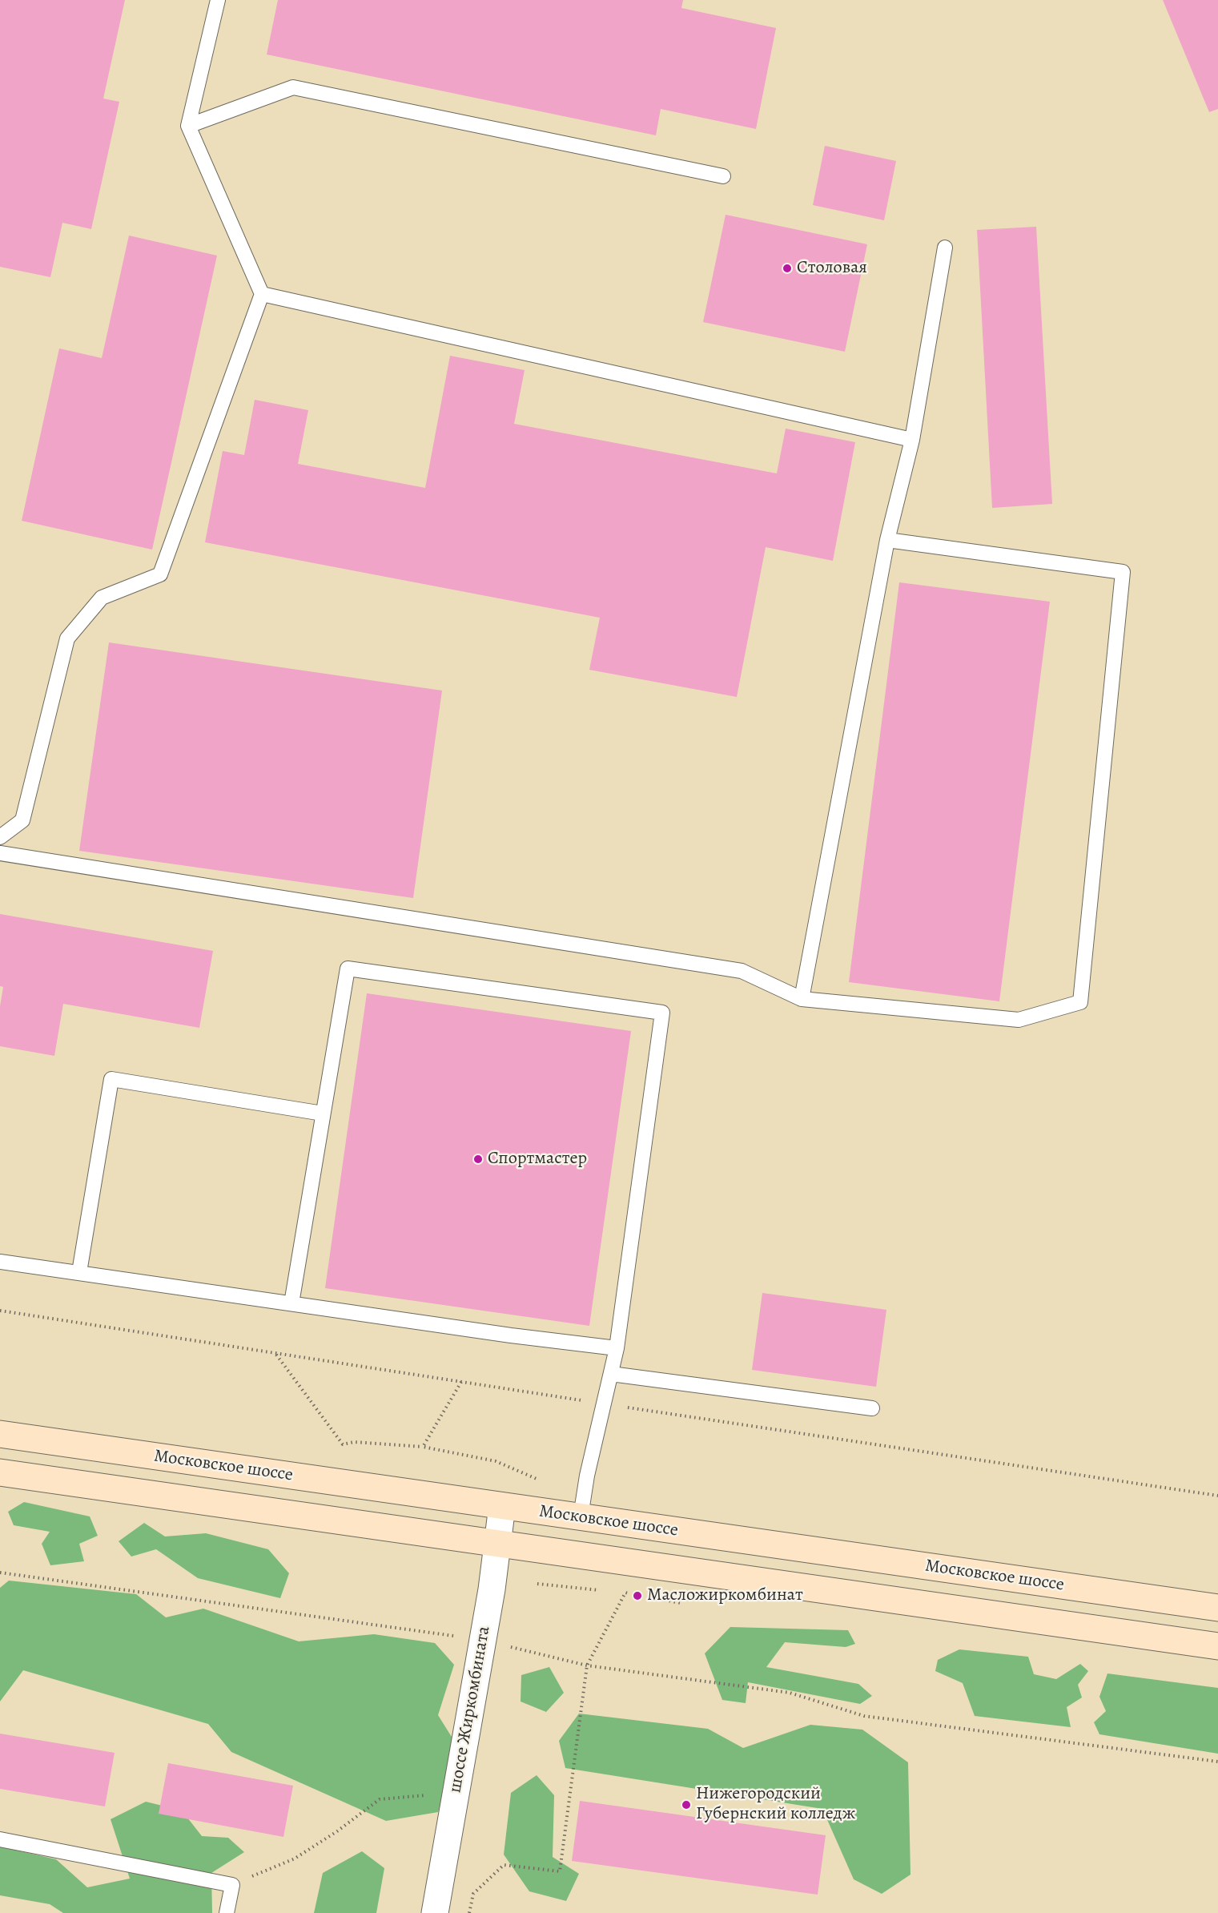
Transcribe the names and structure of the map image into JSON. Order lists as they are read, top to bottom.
{
  "streets": {
    "main road": ["Московское шоссе"],
    "street": ["шоссе Жиркомбината"]
  },
  "crossings": [
    ["Московское шоссе", "шоссе Жиркомбината"]
  ],
  "places": [
    "Столовая",
    "Спортмастер",
    "Масложиркомбинат",
    "Нижегородский Губернский колледж"
  ]
}
